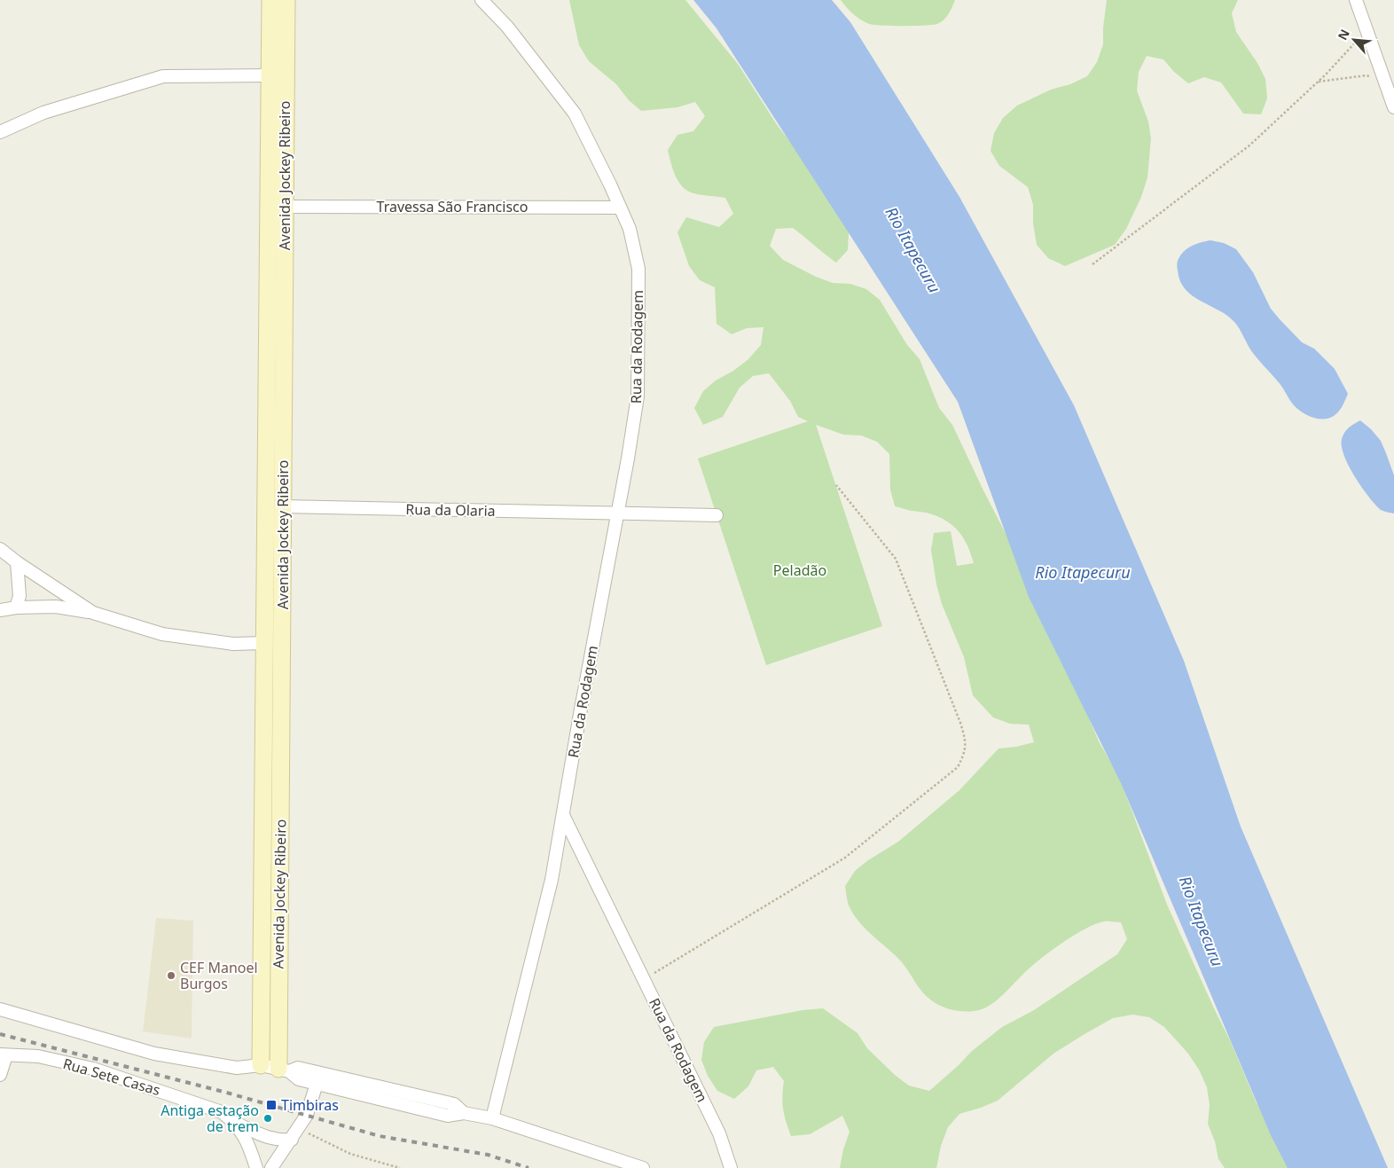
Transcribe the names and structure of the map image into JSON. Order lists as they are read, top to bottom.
{
  "streets": {
    "street": [
      "Avenida Jockey Ribeiro",
      "Travessa São Francisco",
      "Rua da Rodagem",
      "Rua da Olaria",
      "Rua Sete Casas"
    ]
  },
  "crossings": [
    ["Avenida Jockey Ribeiro", "Travessa São Francisco"],
    ["Avenida Jockey Ribeiro", "Rua da Olaria"],
    ["Travessa São Francisco", "Rua da Rodagem"],
    ["Rua da Rodagem", "Rua da Olaria"]
  ],
  "water": ["Rio Itapecuru"],
  "parks": ["Peladão"],
  "places": {
    "other": ["CEF Manoel Burgos", "Antiga estação de trem"],
    "transit": ["Timbiras"]
  },
  "north": "top left"
}
